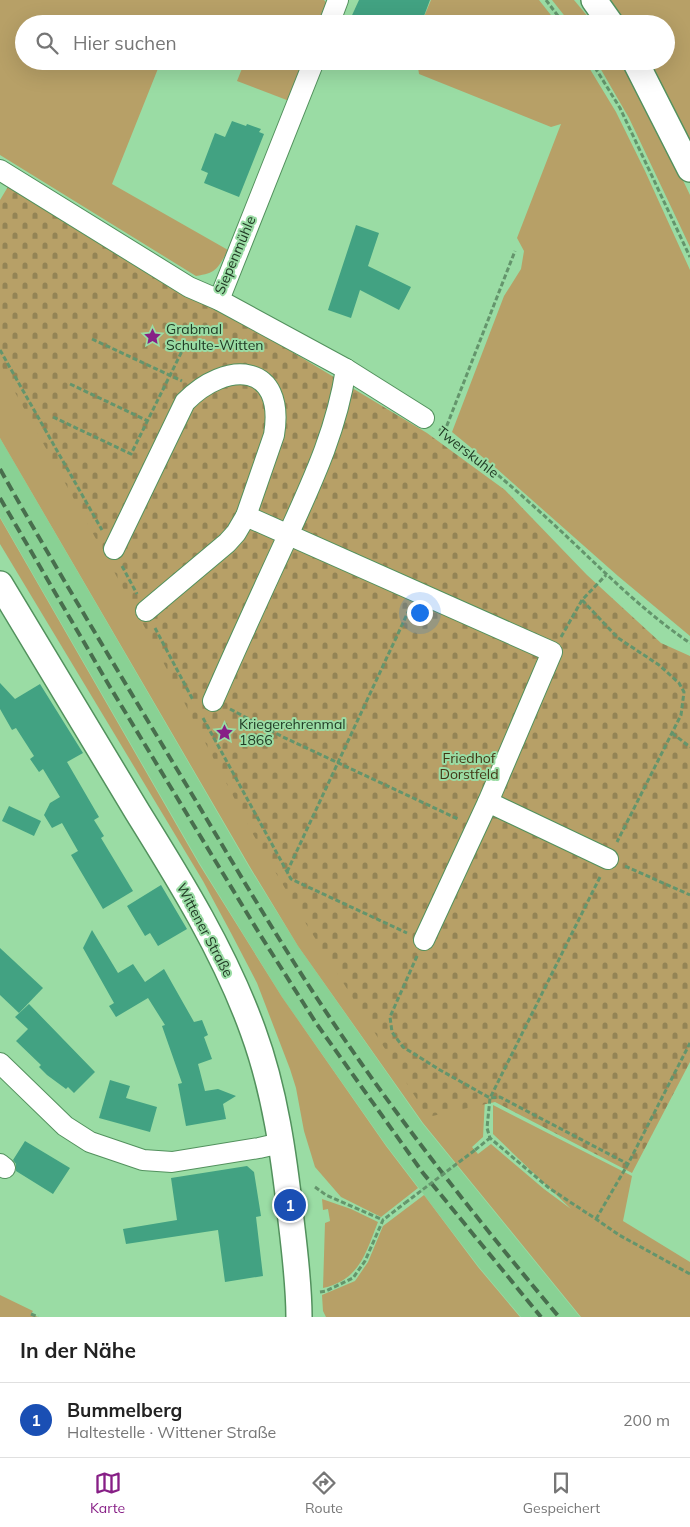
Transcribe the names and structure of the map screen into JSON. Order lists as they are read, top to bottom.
{
  "streets": {
    "main road": ["Wittener Straße"],
    "street": ["Siepenmühle", "Twerskuhle"]
  },
  "crossings": [
    ["Siepenmühle", "Twerskuhle"]
  ],
  "parks": ["Friedhof Dorstfeld"],
  "places": {
    "place": ["Grabmal Schulte-Witten", "Kriegerehrenmal 1866"]
  },
  "page": {
    "search": "Hier suchen",
    "pins": "1",
    "heading": "In der Nähe",
    "list": [
      {
        "mark": "1",
        "name": "Bummelberg",
        "note": "Haltestelle · Wittener Straße",
        "value": "200 m"
      }
    ],
    "nav": ["Karte", "Route", "Gespeichert"]
  }
}
